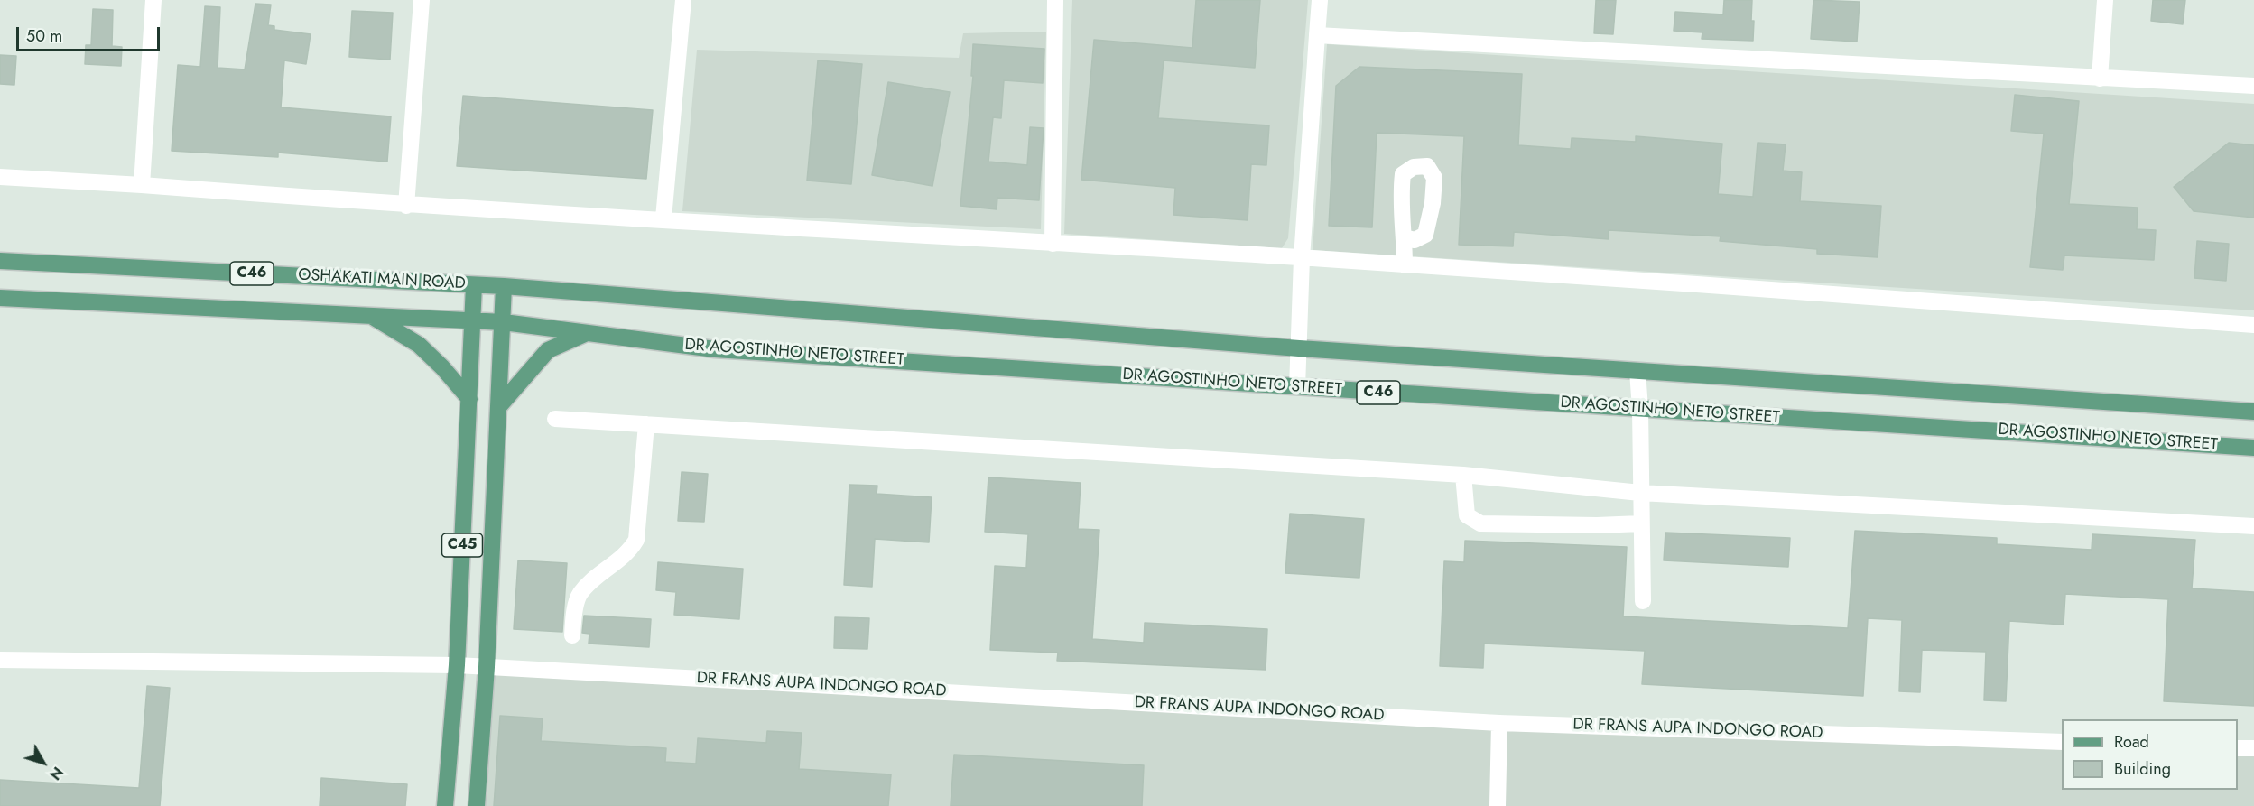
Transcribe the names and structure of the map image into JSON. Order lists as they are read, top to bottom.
{
  "streets": {
    "main road": [
      "C46",
      "OSHAKATI MAIN ROAD",
      "DR AGOSTINHO NETO STREET",
      "C45"
    ],
    "street": ["DR FRANS AUPA INDONGO ROAD"]
  },
  "crossings": [
    ["C46", "OSHAKATI MAIN ROAD"],
    ["C46", "DR AGOSTINHO NETO STREET"],
    ["C46", "C45"],
    ["OSHAKATI MAIN ROAD", "C45"],
    ["DR AGOSTINHO NETO STREET", "C45"],
    ["C45", "DR FRANS AUPA INDONGO ROAD"]
  ],
  "legend": ["Road", "Building"],
  "scale_bar": "50 m",
  "north": "bottom right"
}
